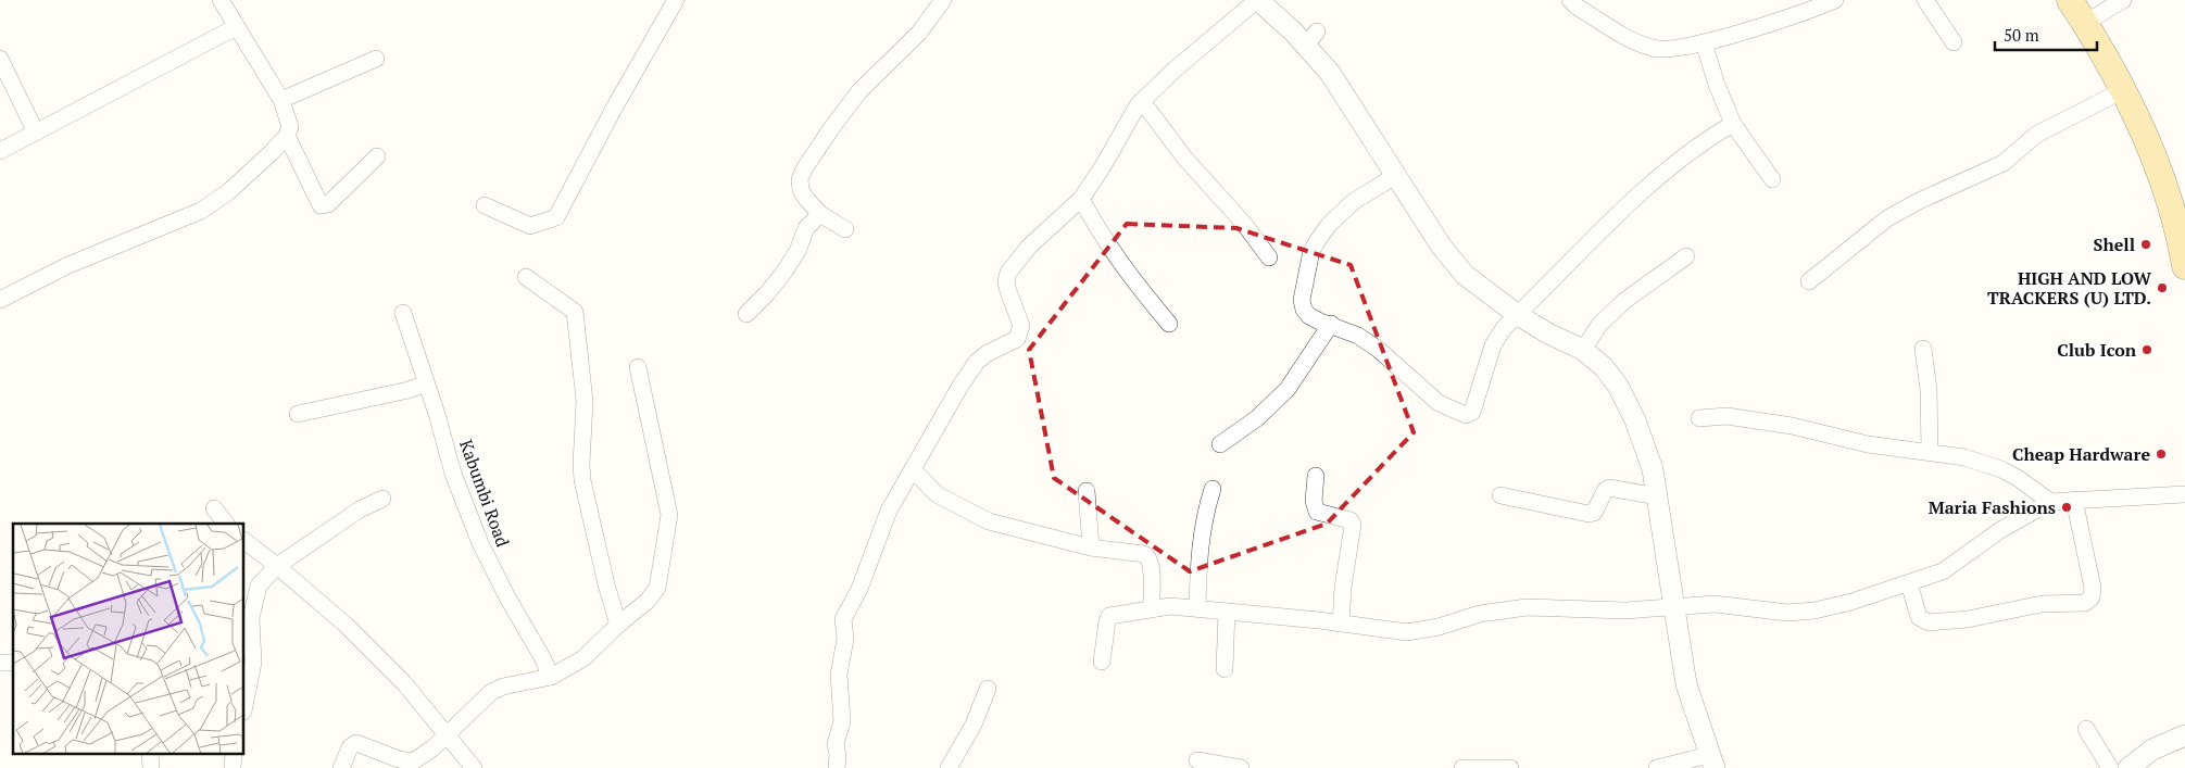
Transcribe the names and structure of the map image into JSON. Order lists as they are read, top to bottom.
{
  "streets": {
    "street": ["Kabumbi Road"]
  },
  "places": [
    "Shell",
    "HIGH AND LOW TRACKERS (U) LTD.",
    "Club Icon",
    "Cheap Hardware",
    "Maria Fashions"
  ],
  "scale_bar": "50 m"
}
